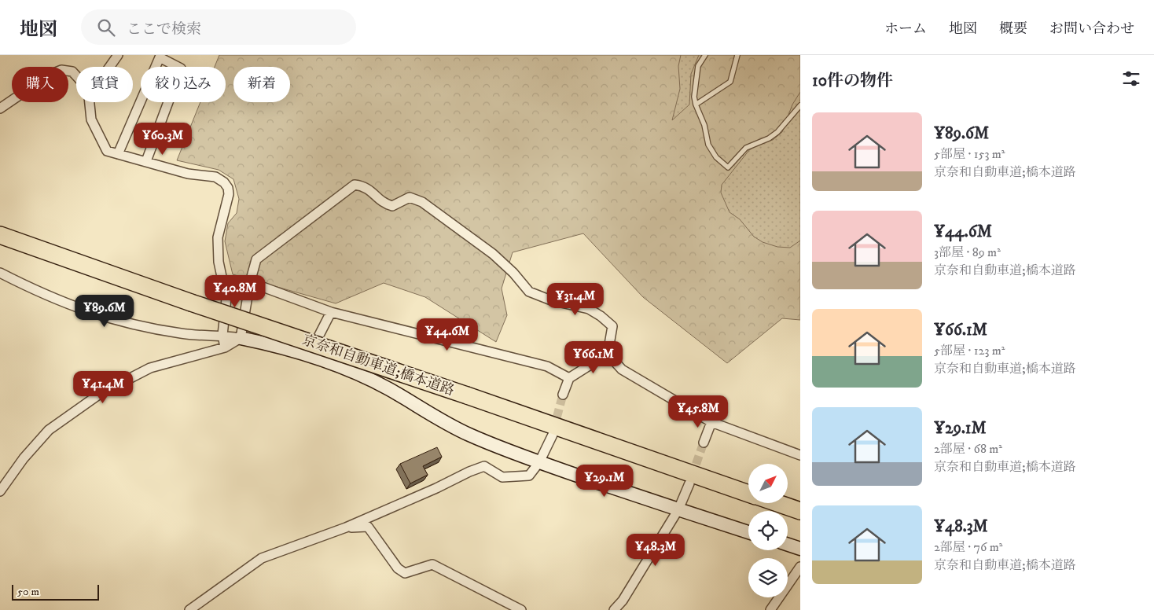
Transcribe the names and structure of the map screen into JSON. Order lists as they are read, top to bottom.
{
  "streets": {
    "highway": ["京奈和自動車道;橋本道路"]
  },
  "scale_bar": "50 m",
  "north": "top right",
  "page": {
    "header": "地図",
    "search": "ここで検索",
    "nav": [
      "ホーム",
      "地図",
      "概要",
      "お問い合わせ"
    ],
    "heading": "10件の物件",
    "chip": [
      "購入",
      "賃貸",
      "絞り込み",
      "新着"
    ],
    "list": [
      {
        "name": "¥89.6M",
        "note": "5部屋 · 153 m² · 京奈和自動車道;橋本道路"
      },
      {
        "name": "¥44.6M",
        "note": "3部屋 · 89 m² · 京奈和自動車道;橋本道路"
      },
      {
        "name": "¥66.1M",
        "note": "5部屋 · 123 m² · 京奈和自動車道;橋本道路"
      },
      {
        "name": "¥29.1M",
        "note": "2部屋 · 68 m² · 京奈和自動車道;橋本道路"
      },
      {
        "name": "¥48.3M",
        "note": "2部屋 · 76 m² · 京奈和自動車道;橋本道路"
      }
    ],
    "price": [
      "¥60.3M",
      "¥40.8M",
      "¥31.4M",
      "¥89.6M",
      "¥44.6M",
      "¥66.1M",
      "¥41.4M",
      "¥45.8M",
      "¥29.1M",
      "¥48.3M"
    ],
    "scale": "50 m"
  }
}
